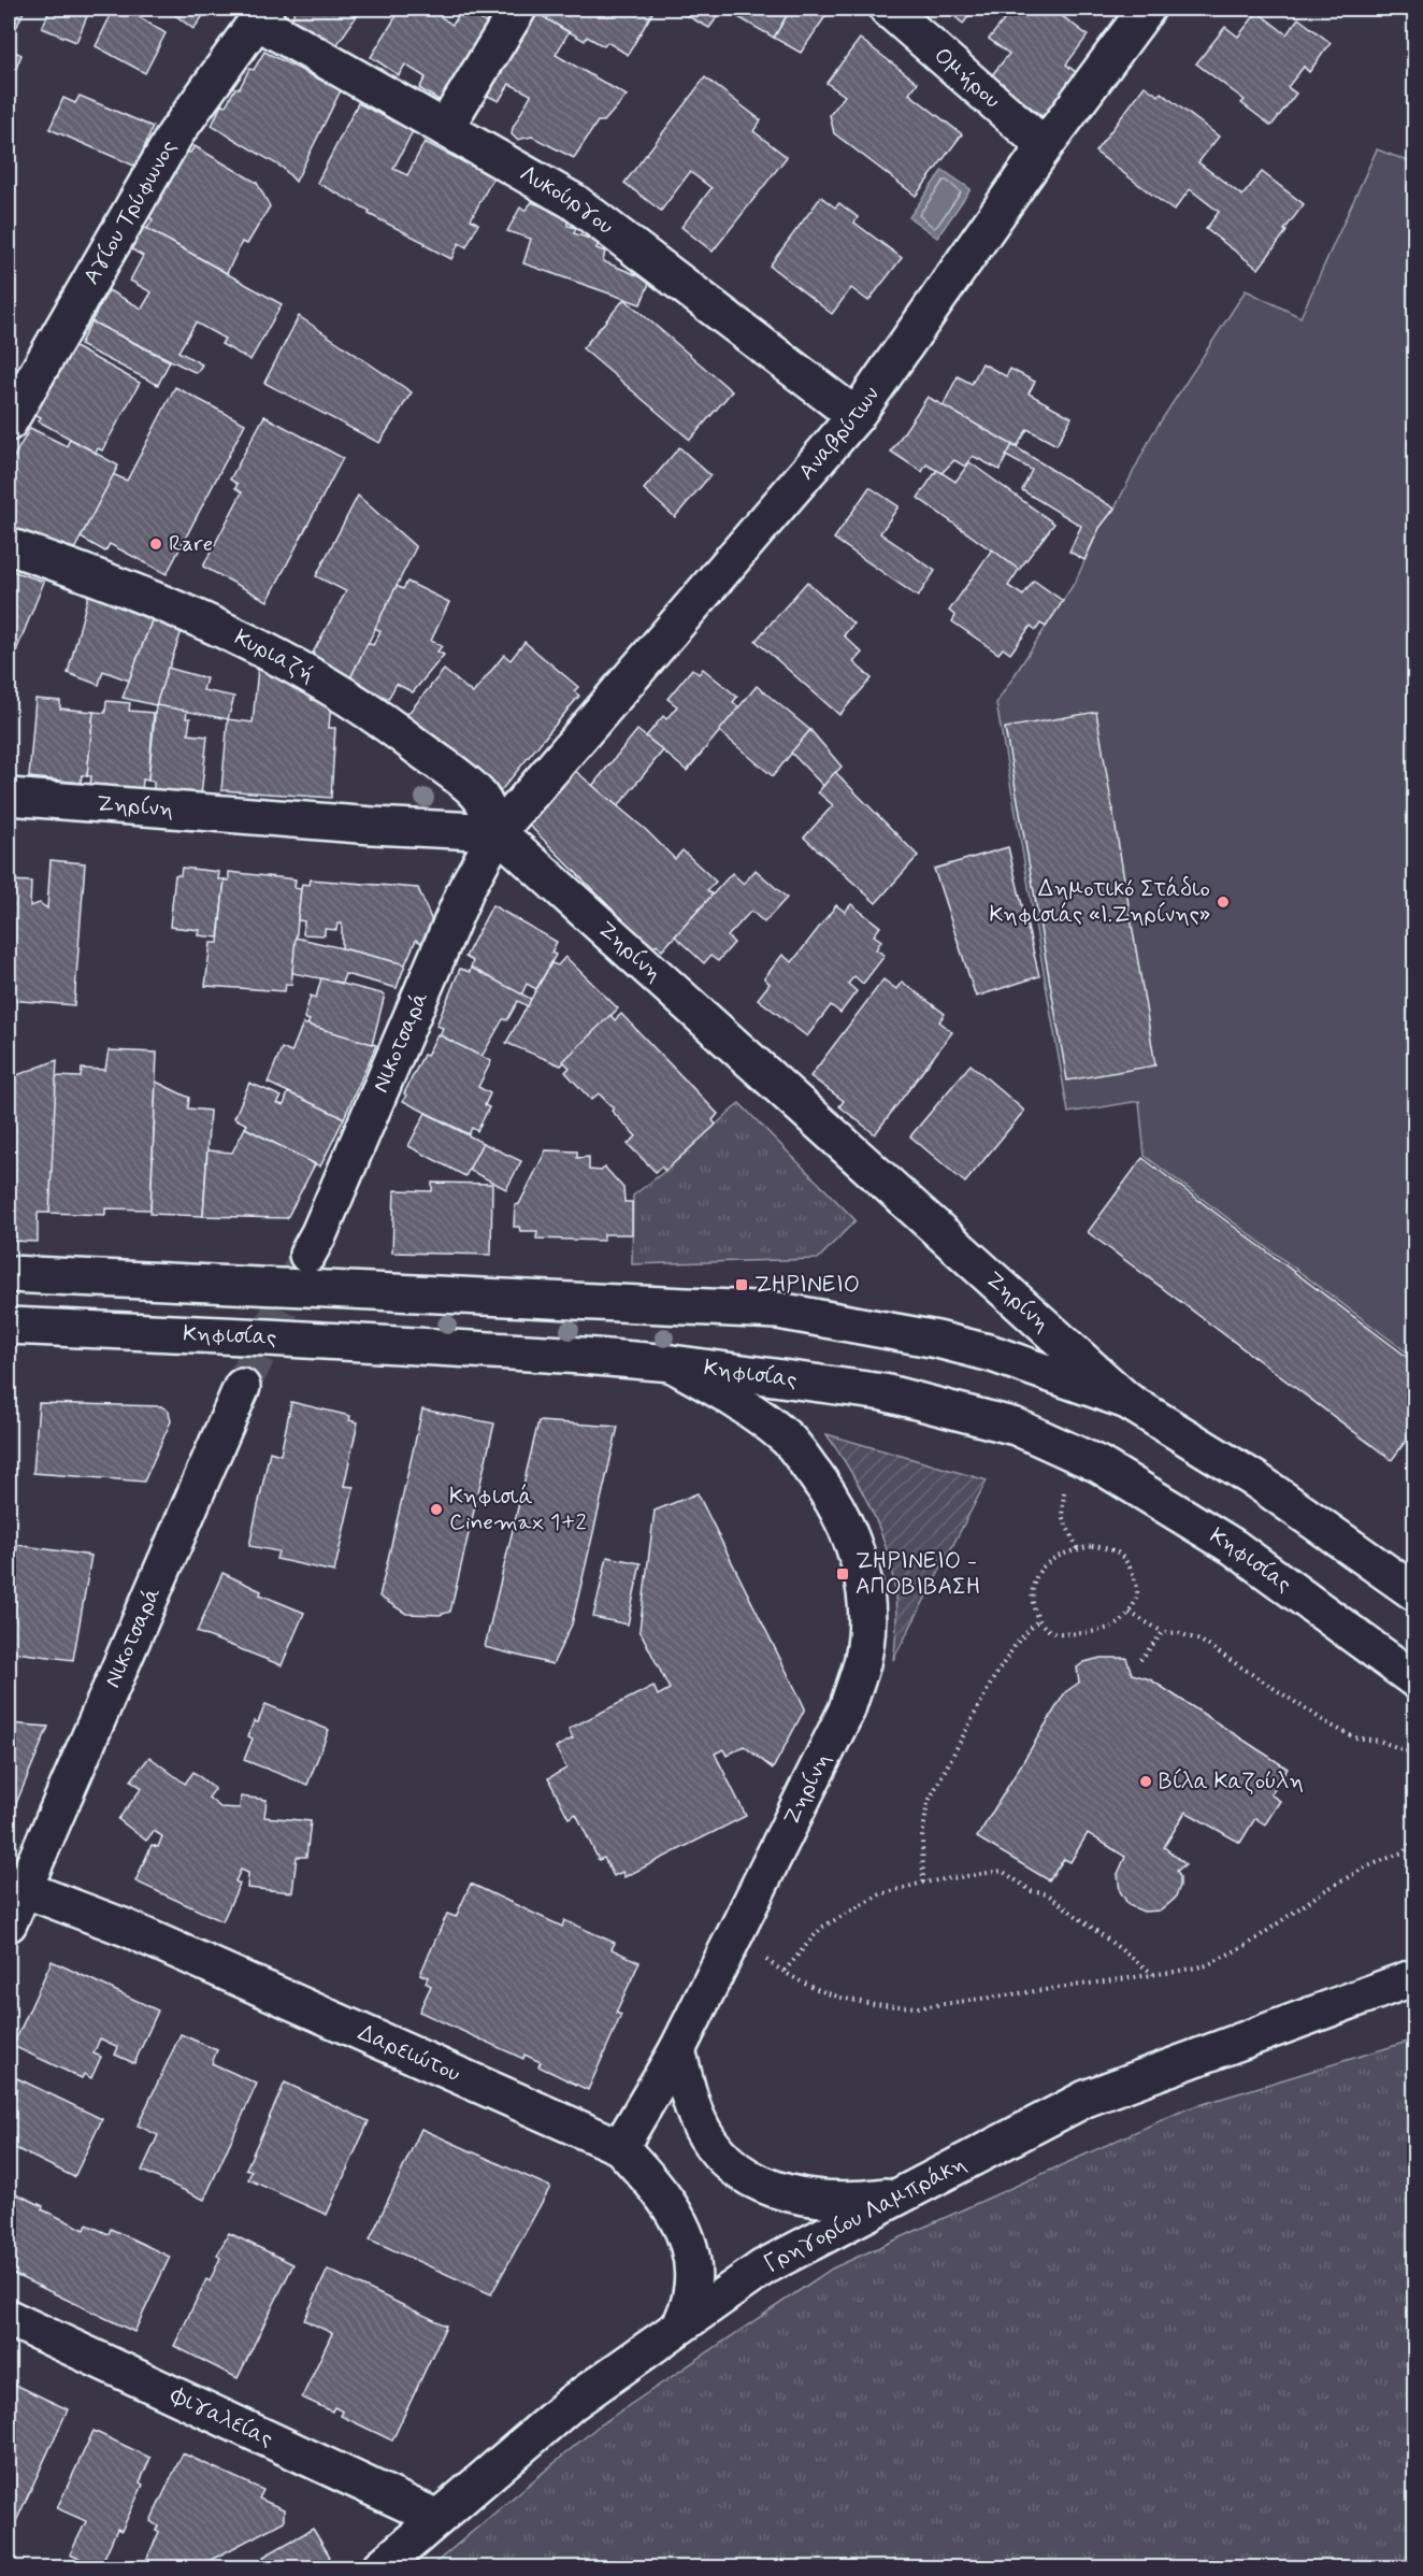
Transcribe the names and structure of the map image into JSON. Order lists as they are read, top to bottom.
{
  "streets": {
    "street": [
      "Ομήρου",
      "Λυκούργου",
      "Αγίου Τρύφωνος",
      "Αναβρύτων",
      "Κυριαζή",
      "Ζηρίνη",
      "Νικοτσαρά",
      "Κηφισίας",
      "Δαρειώτου",
      "Γρηγορίου Λαμπράκη",
      "Φιγαλείας"
    ]
  },
  "crossings": [
    ["Ομήρου", "Αναβρύτων"],
    ["Λυκούργου", "Αγίου Τρύφωνος"],
    ["Λυκούργου", "Αναβρύτων"],
    ["Αναβρύτων", "Κυριαζή"],
    ["Αναβρύτων", "Ζηρίνη"],
    ["Αναβρύτων", "Νικοτσαρά"],
    ["Κυριαζή", "Ζηρίνη"],
    ["Κυριαζή", "Νικοτσαρά"],
    ["Ζηρίνη", "Νικοτσαρά"],
    ["Ζηρίνη", "Κηφισίας"],
    ["Ζηρίνη", "Δαρειώτου"],
    ["Νικοτσαρά", "Δαρειώτου"],
    ["Δαρειώτου", "Γρηγορίου Λαμπράκη"],
    ["Γρηγορίου Λαμπράκη", "Φιγαλείας"]
  ],
  "places": {
    "other": [
      "Rare",
      "Δημοτικό Στάδιο Κηφισιάς «Ι.Ζηρίνης»",
      "Κηφισιά Cinemax 1+2",
      "Βίλα Καζούλη"
    ],
    "transit": ["ΖΗΡΙΝΕΙΟ", "ΖΗΡΙΝΕΙΟ - ΑΠΟΒΙΒΑΣΗ"]
  }
}
